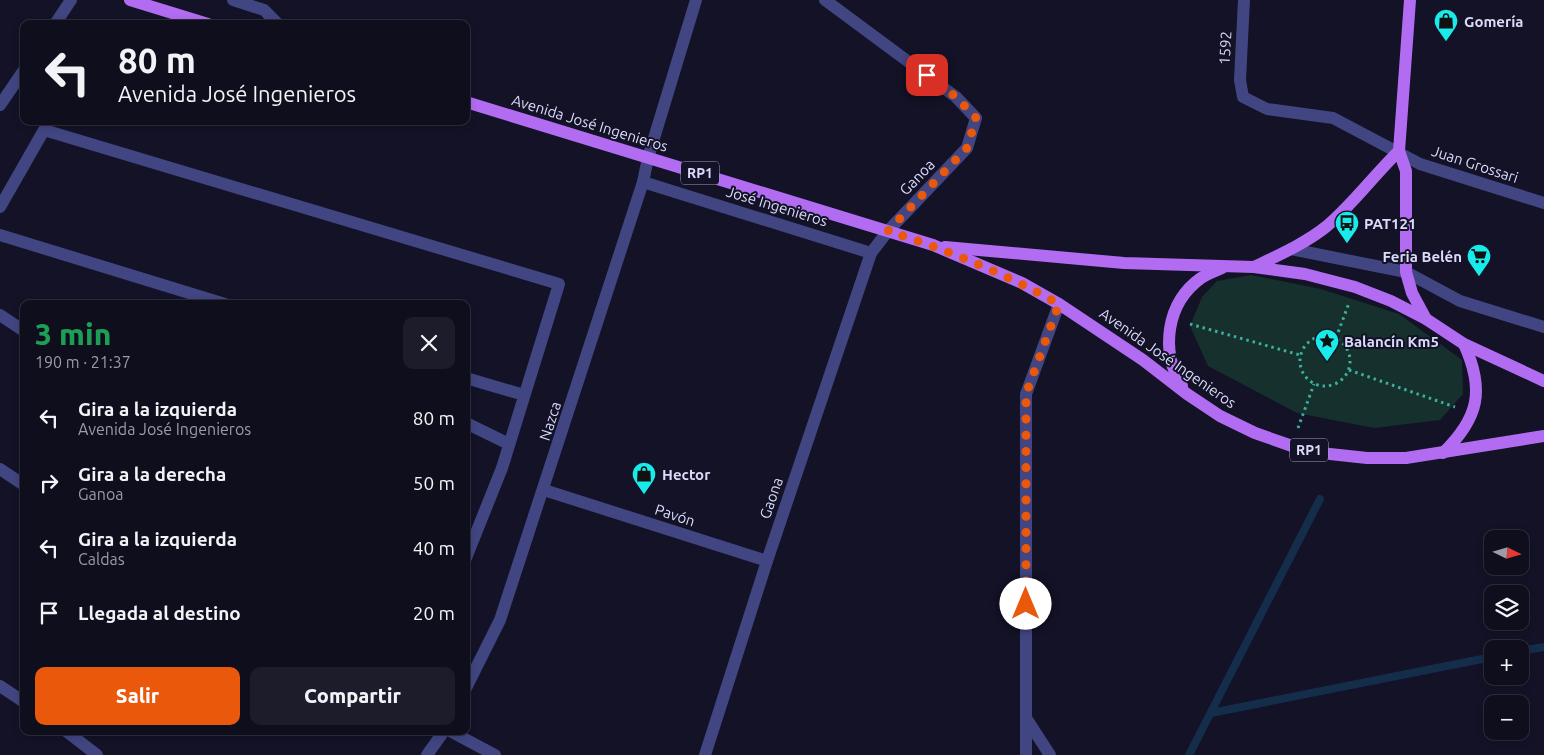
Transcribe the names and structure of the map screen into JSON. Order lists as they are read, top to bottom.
{
  "streets": {
    "main road": ["Avenida José Ingenieros", "RP1"],
    "street": [
      "1592",
      "Juan Grossari",
      "Ganoa",
      "José Ingenieros",
      "Nazca",
      "Gaona",
      "Pavón"
    ]
  },
  "crossings": [
    ["1592", "Juan Grossari"],
    ["Avenida José Ingenieros", "Juan Grossari"],
    ["Avenida José Ingenieros", "RP1"],
    ["Avenida José Ingenieros", "Ganoa"],
    ["Avenida José Ingenieros", "Nazca"],
    ["Ganoa", "José Ingenieros"],
    ["Ganoa", "Gaona"],
    ["José Ingenieros", "Nazca"],
    ["José Ingenieros", "Gaona"],
    ["Nazca", "Pavón"],
    ["Gaona", "Pavón"]
  ],
  "places": {
    "shop": ["Gomería", "Hector"],
    "bus stop": ["PAT121"],
    "supermarket": ["Feria Belén"],
    "place": ["Balancín Km5"]
  },
  "north": "right",
  "page": {
    "turn": ["80 m", "Avenida José Ingenieros"],
    "heading": ["3 min", "190 m · 21:37"],
    "list": [
      {
        "name": "Gira a la izquierda",
        "note": "Avenida José Ingenieros",
        "value": "80 m"
      },
      {
        "name": "Gira a la derecha",
        "note": "Ganoa",
        "value": "50 m"
      },
      {
        "name": "Gira a la izquierda",
        "note": "Caldas",
        "value": "40 m"
      },
      {
        "name": "Llegada al destino",
        "value": "20 m"
      }
    ],
    "map_buttons": ["+", "−"],
    "buttons": ["Salir", "Compartir"]
  }
}
